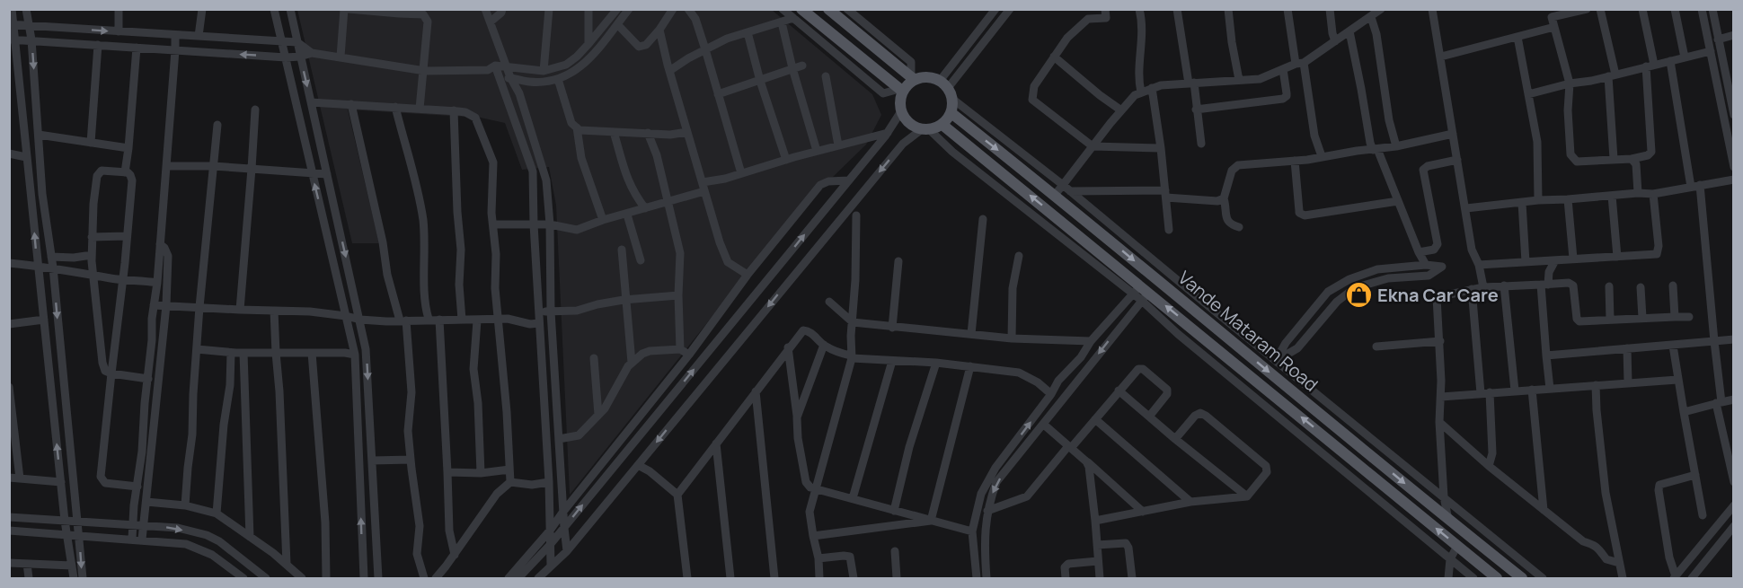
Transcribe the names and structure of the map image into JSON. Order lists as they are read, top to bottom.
{
  "streets": {
    "main road": ["Vande Mataram Road"]
  },
  "places": {
    "shop": ["Ekna Car Care"]
  }
}
